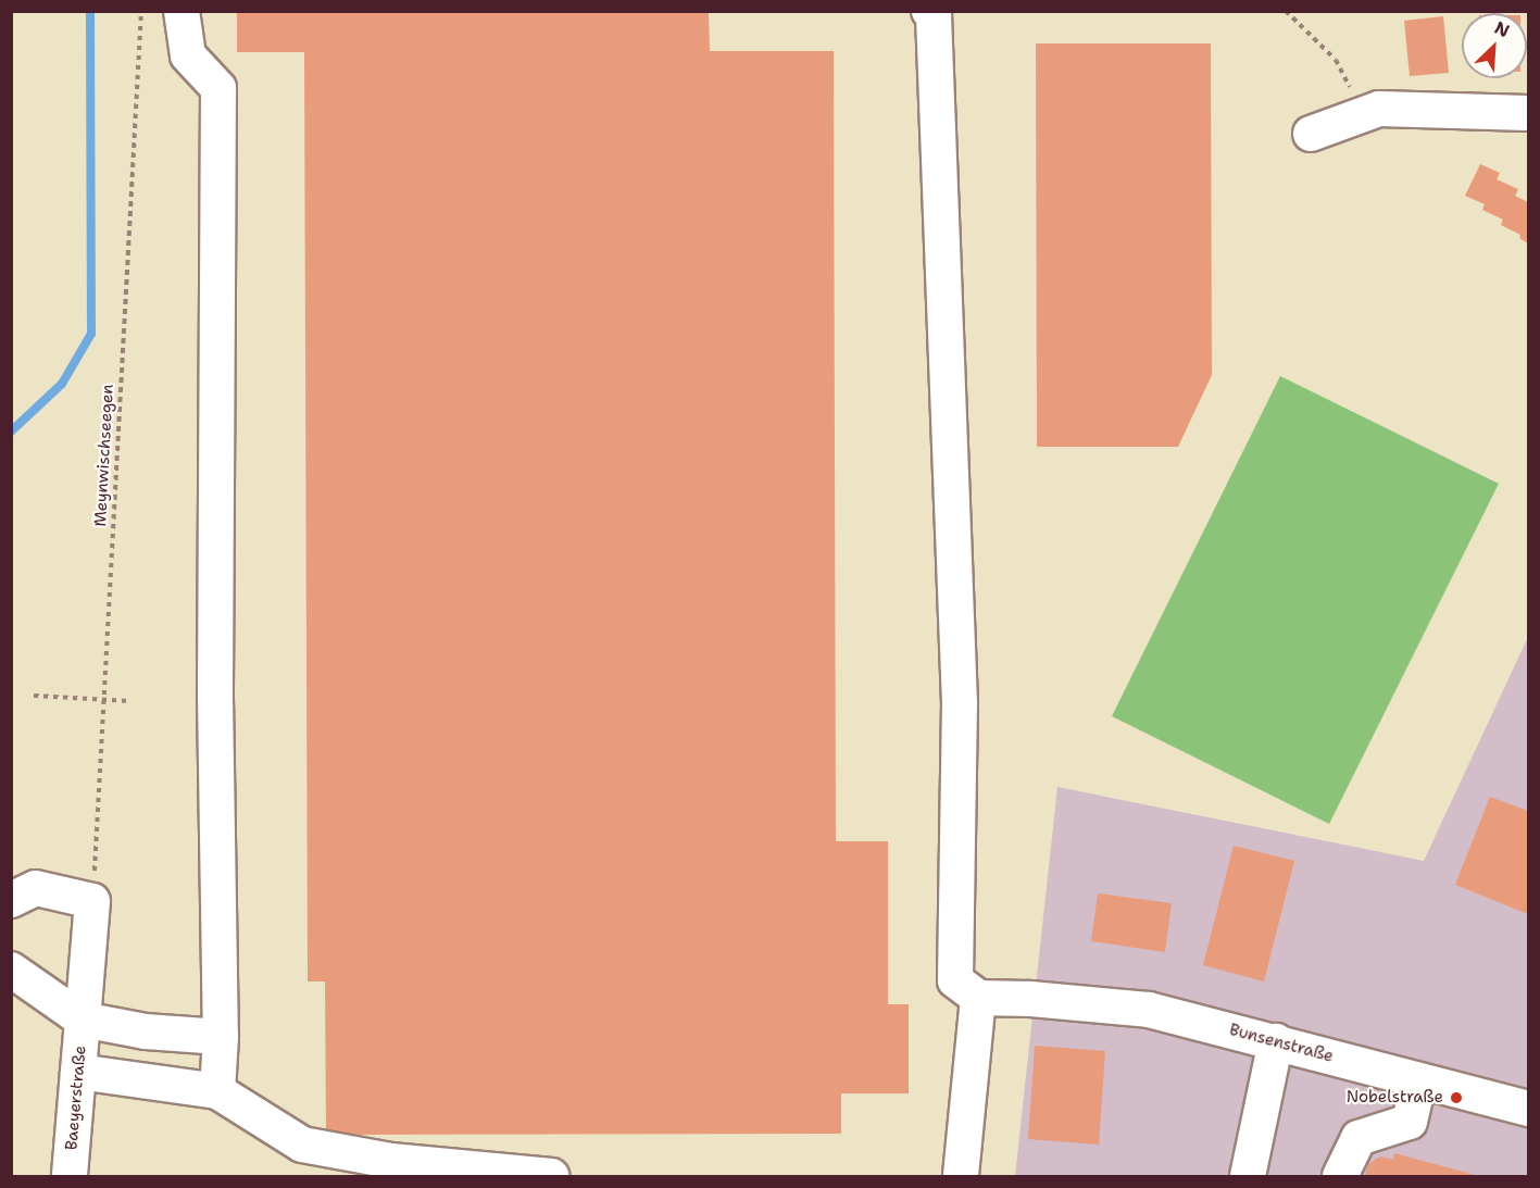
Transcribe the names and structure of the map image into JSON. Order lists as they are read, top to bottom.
{
  "streets": {
    "street": ["Bunsenstraße", "Baeyerstraße"],
    "path": ["Meynwischseegen"]
  },
  "crossings": [
    ["Meynwischseegen", "Baeyerstraße"]
  ],
  "places": ["Nobelstraße"],
  "north": "top right"
}
